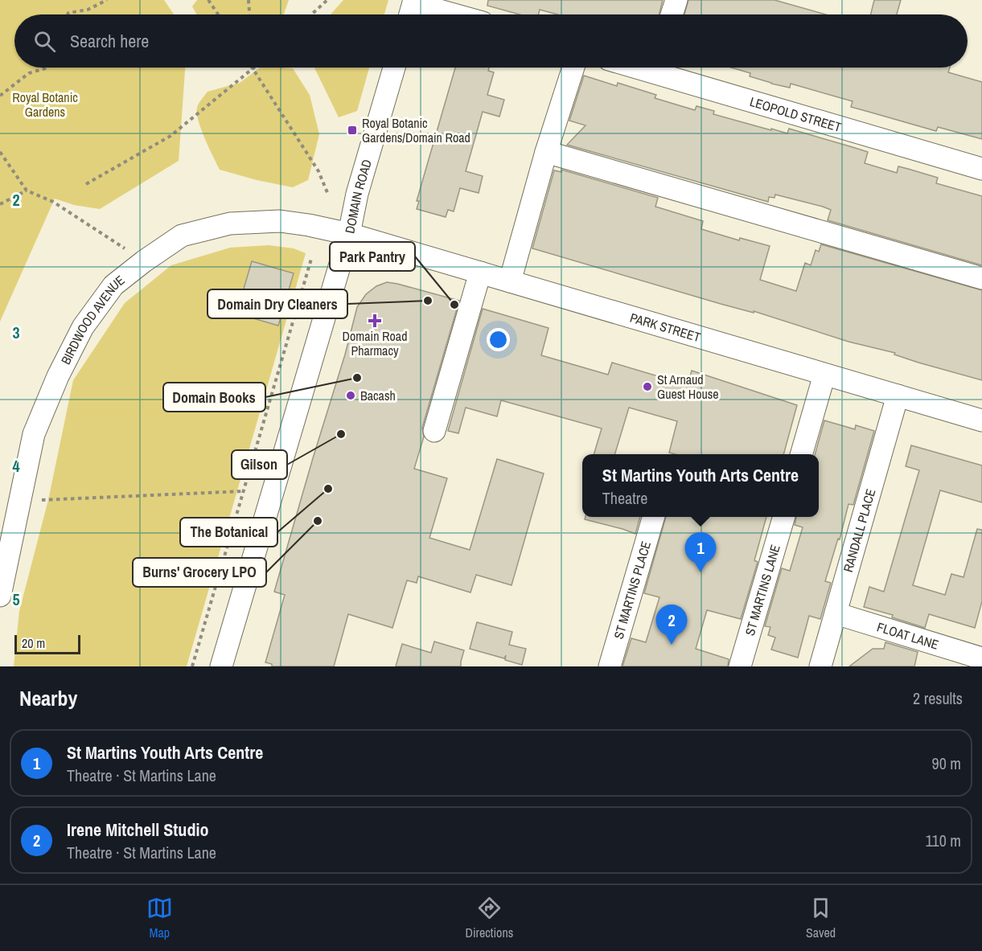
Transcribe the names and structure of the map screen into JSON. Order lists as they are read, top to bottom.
{
  "streets": {
    "street": [
      "LEOPOLD STREET",
      "DOMAIN ROAD",
      "BIRDWOOD AVENUE",
      "PARK STREET",
      "RANDALL PLACE",
      "ST MARTINS PLACE",
      "ST MARTINS LANE",
      "FLOAT LANE"
    ]
  },
  "crossings": [
    ["DOMAIN ROAD", "BIRDWOOD AVENUE"],
    ["DOMAIN ROAD", "PARK STREET"],
    ["BIRDWOOD AVENUE", "PARK STREET"],
    ["PARK STREET", "RANDALL PLACE"],
    ["RANDALL PLACE", "FLOAT LANE"]
  ],
  "parks": ["Royal Botanic Gardens"],
  "places": {
    "transit": ["Royal Botanic Gardens/Domain Road"],
    "other": [
      "Domain Dry Cleaners",
      "Park Pantry",
      "Domain Books",
      "St Arnaud Guest House",
      "Bacash",
      "Gilson",
      "The Botanical",
      "Burns' Grocery LPO"
    ],
    "health": ["Domain Road Pharmacy"]
  },
  "scale_bar": "20 m",
  "page": {
    "search": "Search here",
    "popup": ["St Martins Youth Arts Centre", "Theatre"],
    "pins": ["1", "2"],
    "scale": "20 m",
    "heading": ["Nearby", "2 results"],
    "list": [
      {
        "mark": "1",
        "name": "St Martins Youth Arts Centre",
        "note": "Theatre · St Martins Lane",
        "value": "90 m"
      },
      {
        "mark": "2",
        "name": "Irene Mitchell Studio",
        "note": "Theatre · St Martins Lane",
        "value": "110 m"
      }
    ],
    "nav": ["Map", "Directions", "Saved"]
  },
  "grid": {
    "rows": [
      "2",
      "3",
      "4",
      "5"
    ]
  }
}
